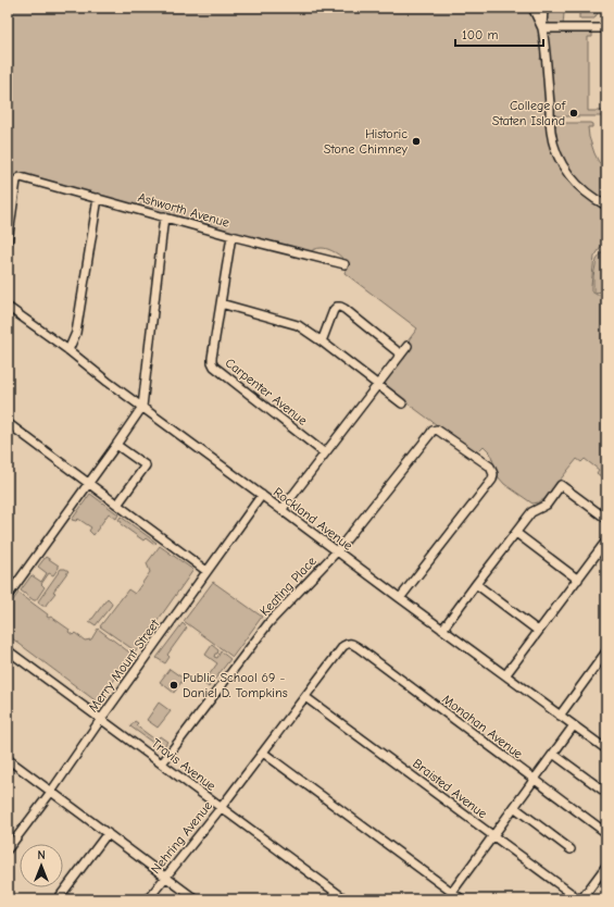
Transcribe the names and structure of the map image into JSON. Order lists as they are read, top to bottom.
{
  "streets": {
    "street": [
      "Ashworth Avenue",
      "Carpenter Avenue",
      "Rockland Avenue",
      "Keating Place",
      "Merry Mount Street",
      "Monahan Avenue",
      "Travis Avenue",
      "Braisted Avenue",
      "Nehring Avenue"
    ]
  },
  "crossings": [
    ["Ashworth Avenue", "Carpenter Avenue"],
    ["Rockland Avenue", "Keating Place"],
    ["Rockland Avenue", "Merry Mount Street"],
    ["Keating Place", "Travis Avenue"],
    ["Merry Mount Street", "Travis Avenue"],
    ["Monahan Avenue", "Nehring Avenue"],
    ["Travis Avenue", "Nehring Avenue"],
    ["Braisted Avenue", "Nehring Avenue"]
  ],
  "places": ["College of Staten Island", "Historic Stone Chimney", "Public School 69 - Daniel D. Tompkins"],
  "scale_bar": "100 m",
  "north": "top"
}
